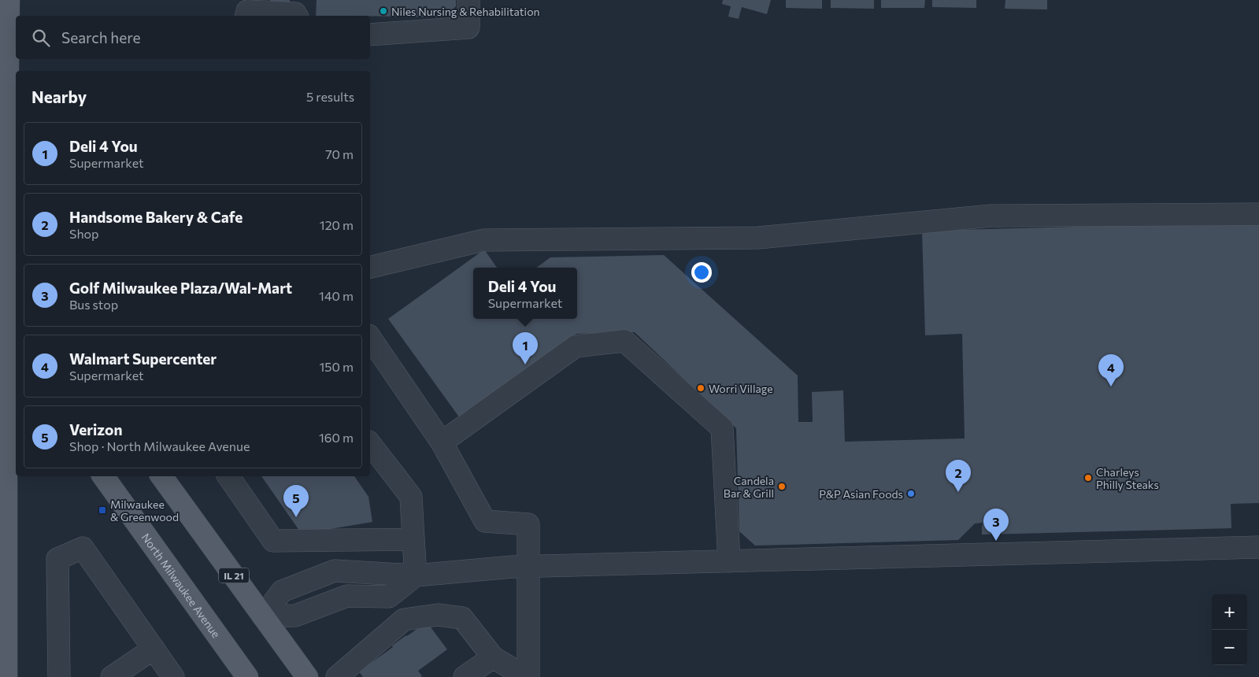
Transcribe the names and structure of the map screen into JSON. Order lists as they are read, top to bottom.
{
  "streets": {
    "main road": ["IL 21", "North Milwaukee Avenue"]
  },
  "places": {
    "other": [
      "Niles Nursing & Rehabilitation",
      "Worri Village",
      "Charleys Philly Steaks",
      "Candela Bar & Grill",
      "P&P Asian Foods"
    ],
    "transit": ["Milwaukee & Greenwood"]
  },
  "page": {
    "search": "Search here",
    "heading": ["Nearby", "5 results"],
    "list": [
      {
        "mark": "1",
        "name": "Deli 4 You",
        "note": "Supermarket",
        "value": "70 m"
      },
      {
        "mark": "2",
        "name": "Handsome Bakery & Cafe",
        "note": "Shop",
        "value": "120 m"
      },
      {
        "mark": "3",
        "name": "Golf Milwaukee Plaza/Wal-Mart",
        "note": "Bus stop",
        "value": "140 m"
      },
      {
        "mark": "4",
        "name": "Walmart Supercenter",
        "note": "Supermarket",
        "value": "150 m"
      },
      {
        "mark": "5",
        "name": "Verizon",
        "note": "Shop · North Milwaukee Avenue",
        "value": "160 m"
      }
    ],
    "popup": ["Deli 4 You", "Supermarket"],
    "pins": [
      "1",
      "4",
      "2",
      "5",
      "3"
    ],
    "map_buttons": ["+", "−"]
  }
}
